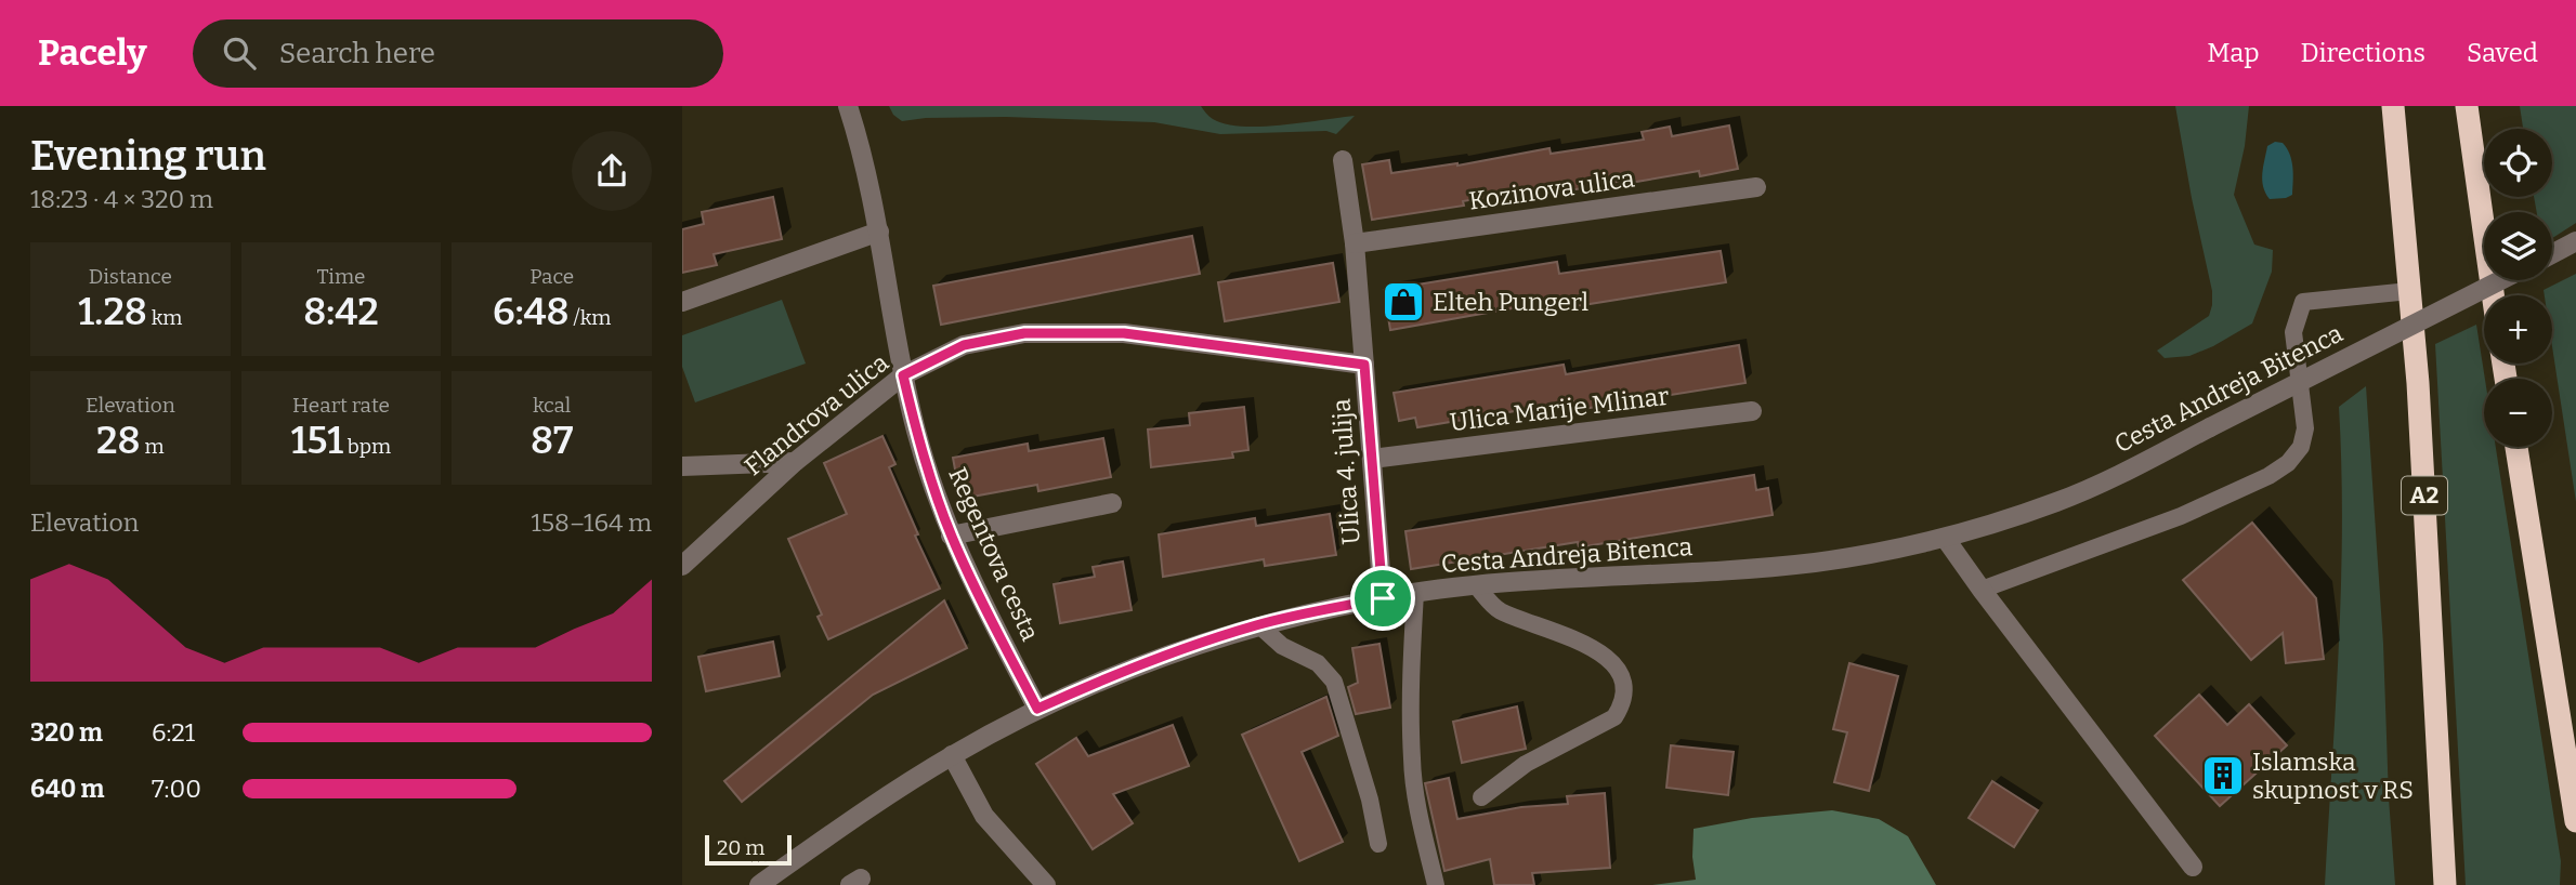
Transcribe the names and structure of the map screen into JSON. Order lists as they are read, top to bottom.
{
  "streets": {
    "highway": ["A2"],
    "street": [
      "Kozinova ulica",
      "Cesta Andreja Bitenca",
      "Ulica Marije Mlinar",
      "Flandrova ulica",
      "Ulica 4. julija",
      "Regentova cesta"
    ]
  },
  "crossings": [
    ["Kozinova ulica", "Ulica 4. julija"],
    ["Cesta Andreja Bitenca", "Ulica 4. julija"],
    ["Cesta Andreja Bitenca", "Regentova cesta"],
    ["Ulica Marije Mlinar", "Ulica 4. julija"],
    ["Flandrova ulica", "Ulica 4. julija"],
    ["Flandrova ulica", "Regentova cesta"]
  ],
  "places": {
    "shop": ["Elteh Pungerl"],
    "building": ["Islamska skupnost v RS"]
  },
  "scale_bar": "20 m",
  "page": {
    "header": "Pacely",
    "search": "Search here",
    "nav": ["Map", "Directions", "Saved"],
    "heading": ["Evening run", "18:23 · 4 × 320 m"],
    "map_buttons": ["+", "−"],
    "stats": [
      ["Distance", "1.28 km"],
      ["Time", "8:42"],
      ["Pace", "6:48 /km"],
      ["Elevation", "28 m"],
      ["Heart rate", "151 bpm"],
      ["kcal", "87"]
    ],
    "chart": ["Elevation", "158–164 m"],
    "list": [
      {
        "name": "320 m",
        "note": "6:21"
      },
      {
        "name": "640 m",
        "note": "7:00"
      }
    ],
    "scale": "20 m"
  }
}
